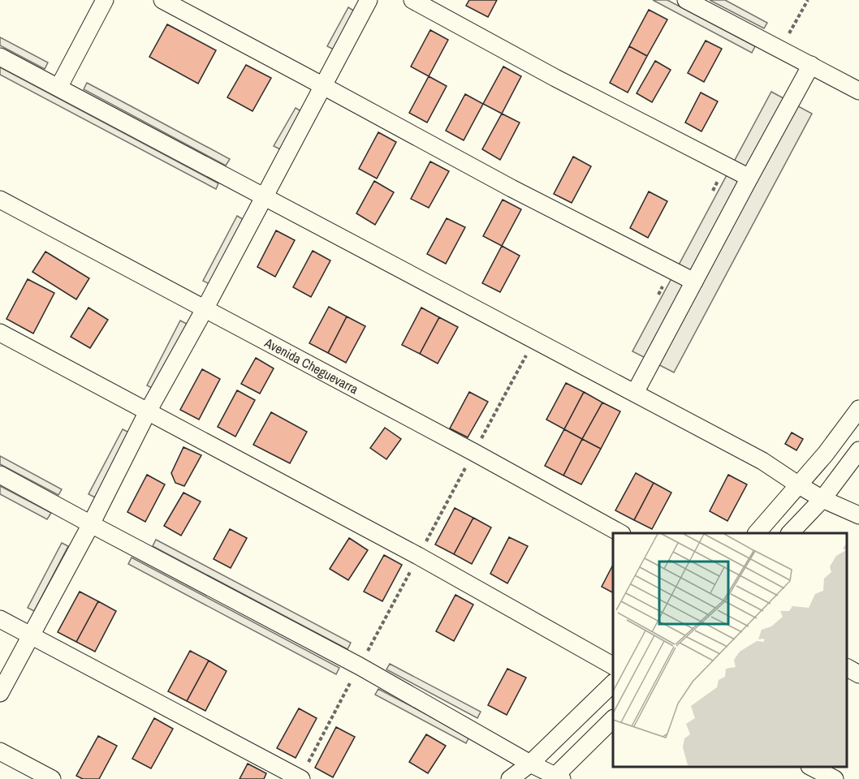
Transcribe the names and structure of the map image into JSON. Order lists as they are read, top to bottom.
{
  "streets": {
    "street": ["Avenida Cheguevarra"]
  }
}
